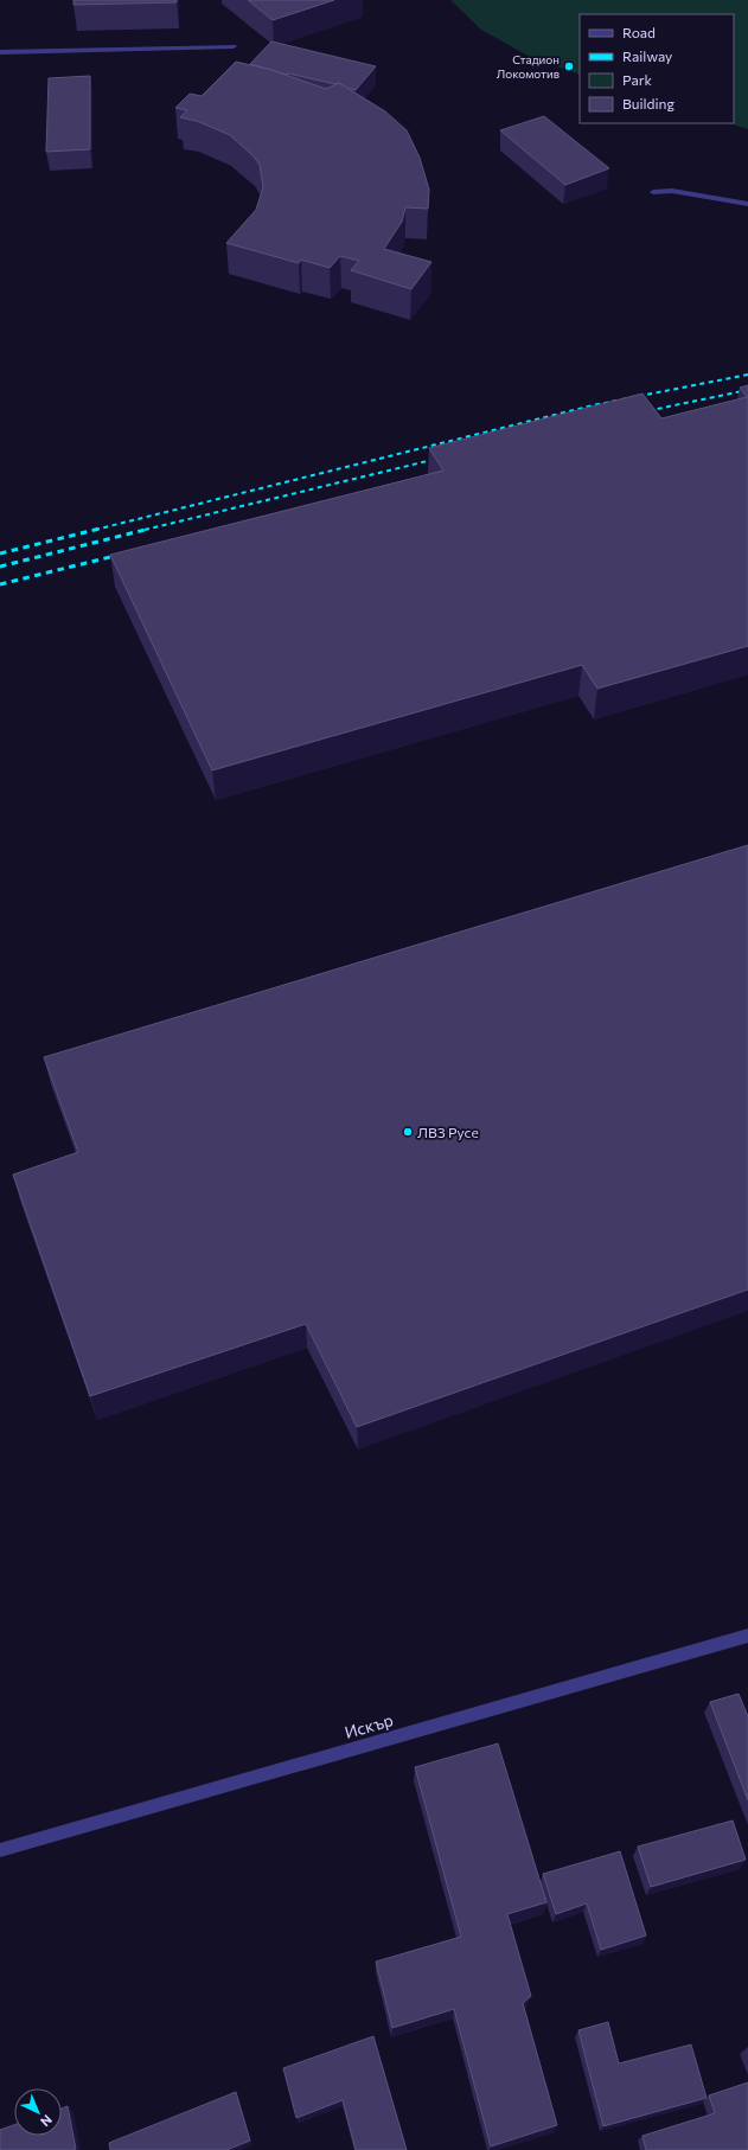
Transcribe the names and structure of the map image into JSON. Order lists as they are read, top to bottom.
{
  "streets": {
    "street": ["Искър"]
  },
  "places": ["Стадион Локомотив", "ЛВЗ Русе"],
  "legend": [
    "Road",
    "Railway",
    "Park",
    "Building"
  ],
  "north": "bottom right"
}
